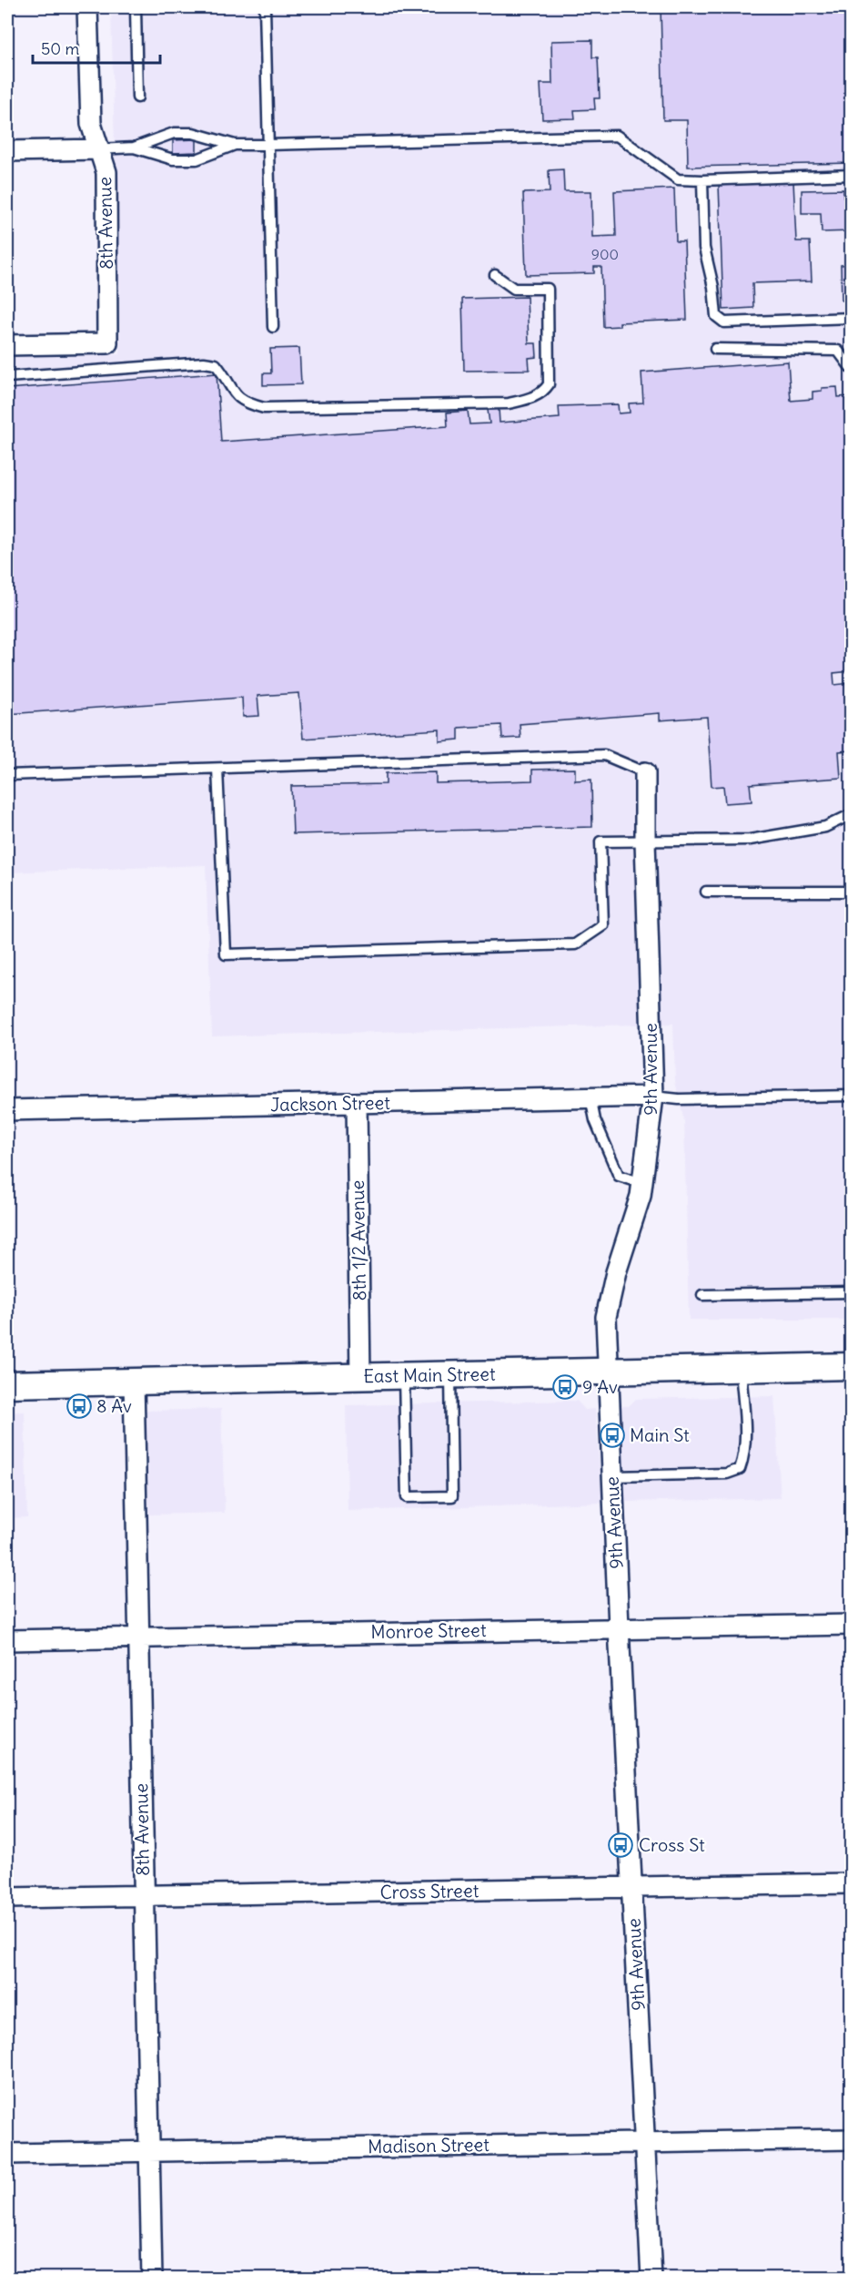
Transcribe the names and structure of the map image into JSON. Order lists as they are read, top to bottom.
{
  "streets": {
    "main road": ["East Main Street"],
    "street": [
      "8th Avenue",
      "9th Avenue",
      "Jackson Street",
      "8th 1/2 Avenue",
      "Monroe Street",
      "Cross Street",
      "Madison Street"
    ]
  },
  "crossings": [
    ["8th Avenue", "East Main Street"],
    ["8th Avenue", "Monroe Street"],
    ["8th Avenue", "Cross Street"],
    ["8th Avenue", "Madison Street"],
    ["9th Avenue", "Jackson Street"],
    ["9th Avenue", "East Main Street"],
    ["9th Avenue", "Monroe Street"],
    ["9th Avenue", "Cross Street"],
    ["9th Avenue", "Madison Street"],
    ["Jackson Street", "8th 1/2 Avenue"],
    ["8th 1/2 Avenue", "East Main Street"]
  ],
  "places": {
    "bus stop": [
      "9 Av",
      "8 Av",
      "Main St",
      "Cross St"
    ]
  },
  "house_numbers": ["900"],
  "scale_bar": "50 m"
}
